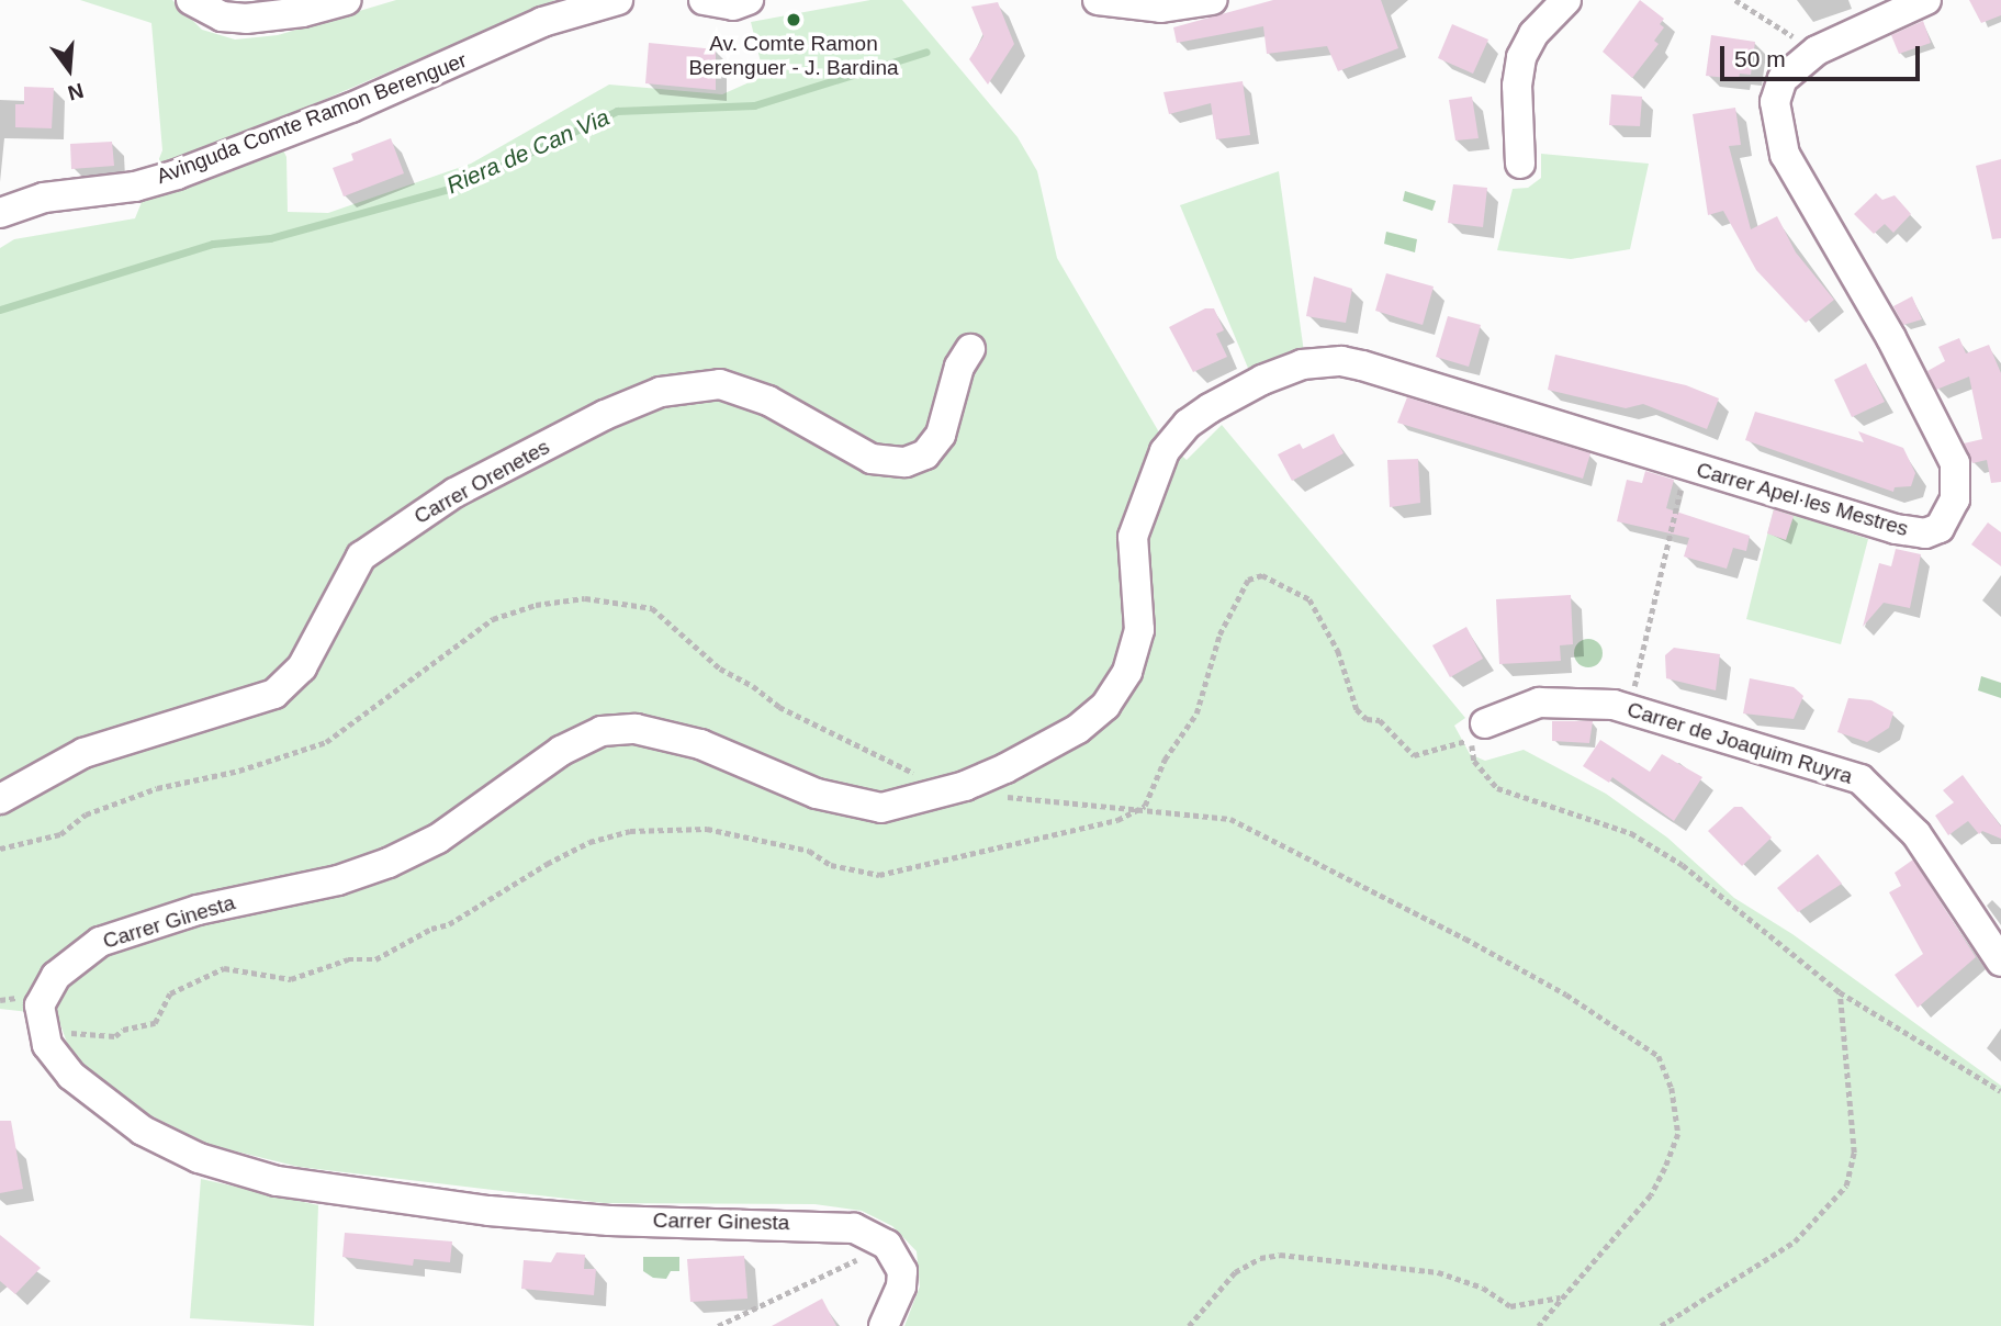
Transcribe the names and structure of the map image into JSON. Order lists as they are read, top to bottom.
{
  "streets": {
    "street": [
      "Avinguda Comte Ramon Berenguer",
      "Carrer Orenetes",
      "Carrer Apel·les Mestres",
      "Carrer de Joaquim Ruyra",
      "Carrer Ginesta"
    ]
  },
  "crossings": [
    ["Carrer Apel·les Mestres", "Carrer Ginesta"]
  ],
  "water": ["Riera de Can Via"],
  "places": ["Av. Comte Ramon Berenguer - J. Bardina"],
  "scale_bar": "50 m",
  "north": "bottom"
}
